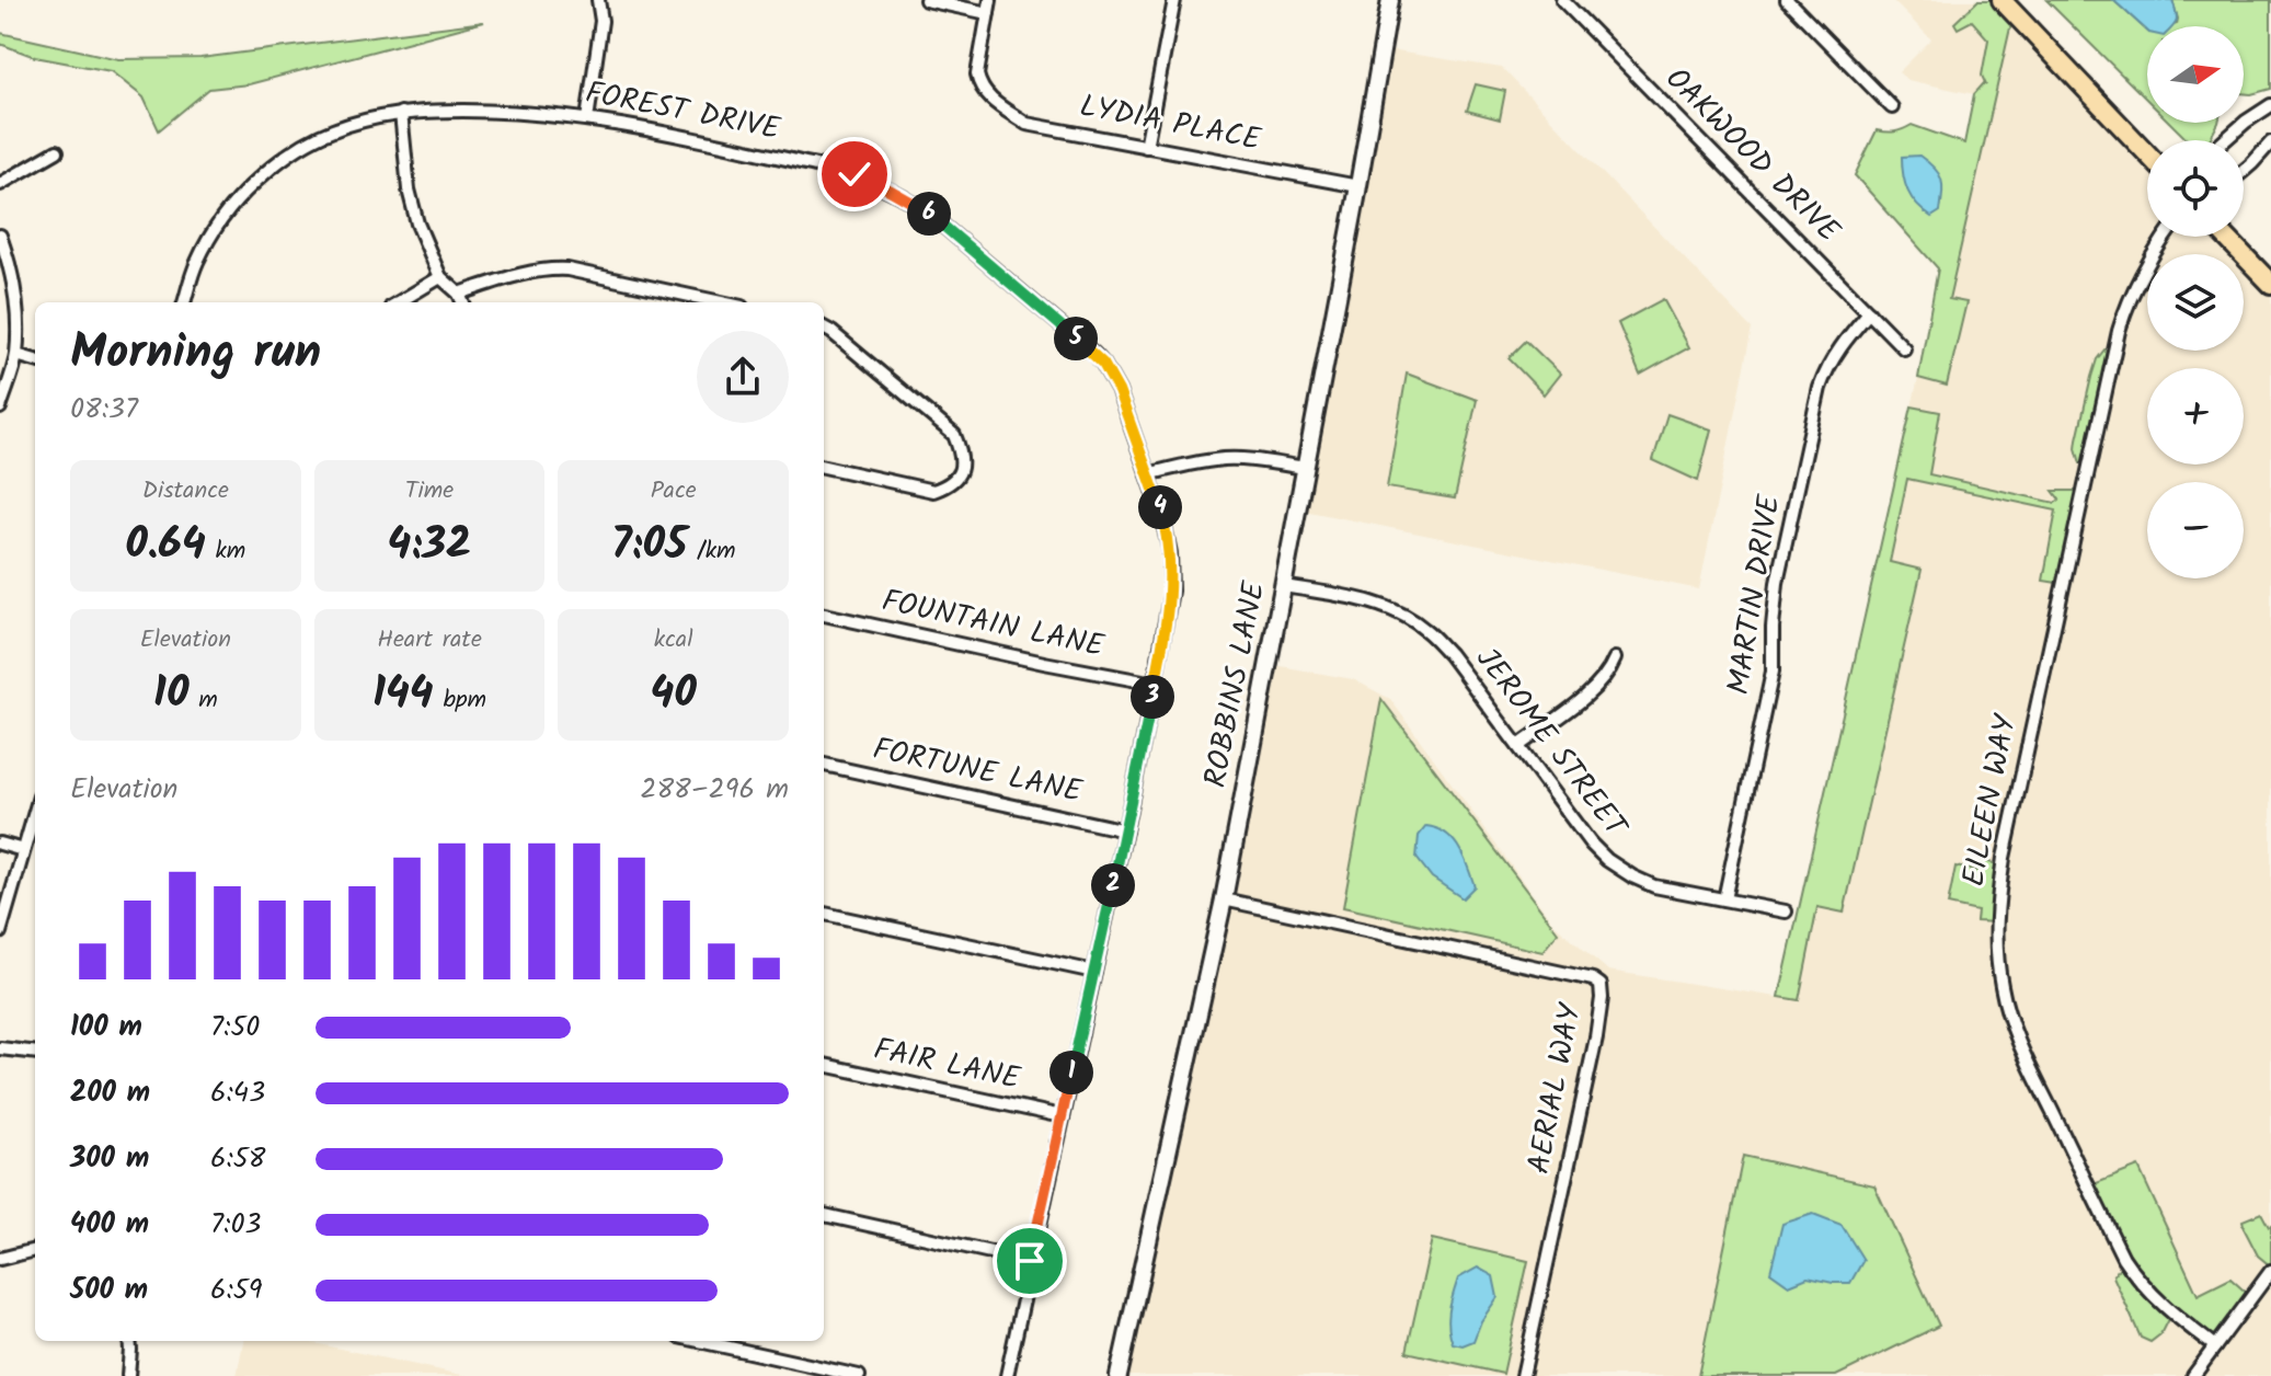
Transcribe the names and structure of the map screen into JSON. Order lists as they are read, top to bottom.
{
  "streets": {
    "street": [
      "FOREST DRIVE",
      "LYDIA PLACE",
      "OAKWOOD DRIVE",
      "MARTIN DRIVE",
      "FOUNTAIN LANE",
      "ROBBINS LANE",
      "JEROME STREET",
      "FORTUNE LANE",
      "EILEEN WAY",
      "FAIR LANE",
      "AERIAL WAY"
    ]
  },
  "crossings": [
    ["FOREST DRIVE", "FOUNTAIN LANE"],
    ["FOREST DRIVE", "FORTUNE LANE"],
    ["FOREST DRIVE", "FAIR LANE"],
    ["LYDIA PLACE", "ROBBINS LANE"],
    ["OAKWOOD DRIVE", "MARTIN DRIVE"],
    ["MARTIN DRIVE", "JEROME STREET"],
    ["ROBBINS LANE", "JEROME STREET"],
    ["ROBBINS LANE", "AERIAL WAY"]
  ],
  "north": "right",
  "page": {
    "map_buttons": ["+", "−"],
    "pins": [
      "6",
      "5",
      "4",
      "3",
      "2",
      "1"
    ],
    "heading": ["Morning run", "08:37"],
    "stats": [
      ["Distance", "0.64 km"],
      ["Time", "4:32"],
      ["Pace", "7:05 /km"],
      ["Elevation", "10 m"],
      ["Heart rate", "144 bpm"],
      ["kcal", "40"]
    ],
    "chart": ["Elevation", "288–296 m"],
    "list": [
      {
        "name": "100 m",
        "note": "7:50"
      },
      {
        "name": "200 m",
        "note": "6:43"
      },
      {
        "name": "300 m",
        "note": "6:58"
      },
      {
        "name": "400 m",
        "note": "7:03"
      },
      {
        "name": "500 m",
        "note": "6:59"
      }
    ]
  }
}
